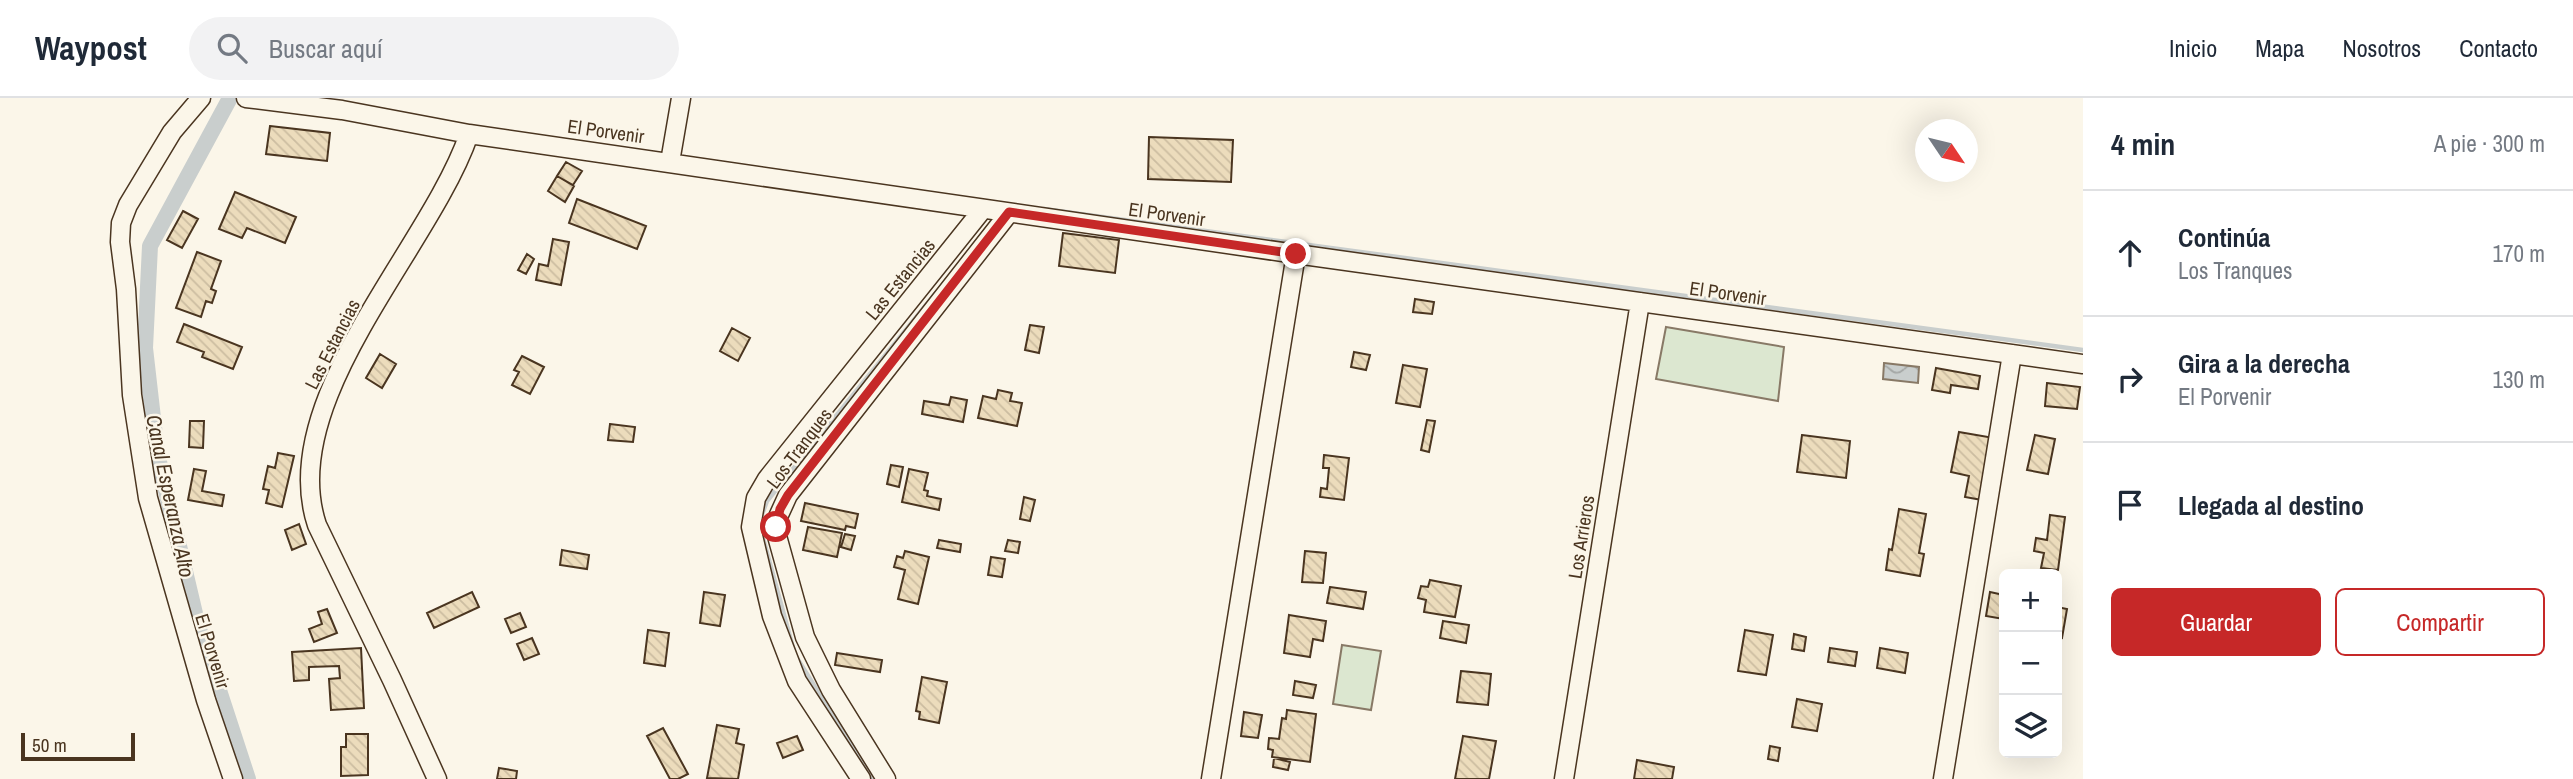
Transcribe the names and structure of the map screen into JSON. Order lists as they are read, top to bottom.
{
  "streets": {
    "street": [
      "El Porvenir",
      "Las Estancias",
      "Los Tranques",
      "Los Arrieros"
    ]
  },
  "crossings": [
    ["El Porvenir", "Las Estancias"],
    ["El Porvenir", "Los Tranques"],
    ["El Porvenir", "Los Arrieros"]
  ],
  "water": ["Canal Esperanza Alto"],
  "scale_bar": "50 m",
  "north": "bottom right",
  "page": {
    "header": "Waypost",
    "search": "Buscar aquí",
    "nav": [
      "Inicio",
      "Mapa",
      "Nosotros",
      "Contacto"
    ],
    "heading": ["4 min", "A pie · 300 m"],
    "list": [
      ["Continúa", "Los Tranques", "170 m"],
      ["Gira a la derecha", "El Porvenir", "130 m"],
      "Llegada al destino"
    ],
    "buttons": ["Guardar", "Compartir"],
    "map_buttons": ["+", "−"],
    "scale": "50 m"
  }
}
